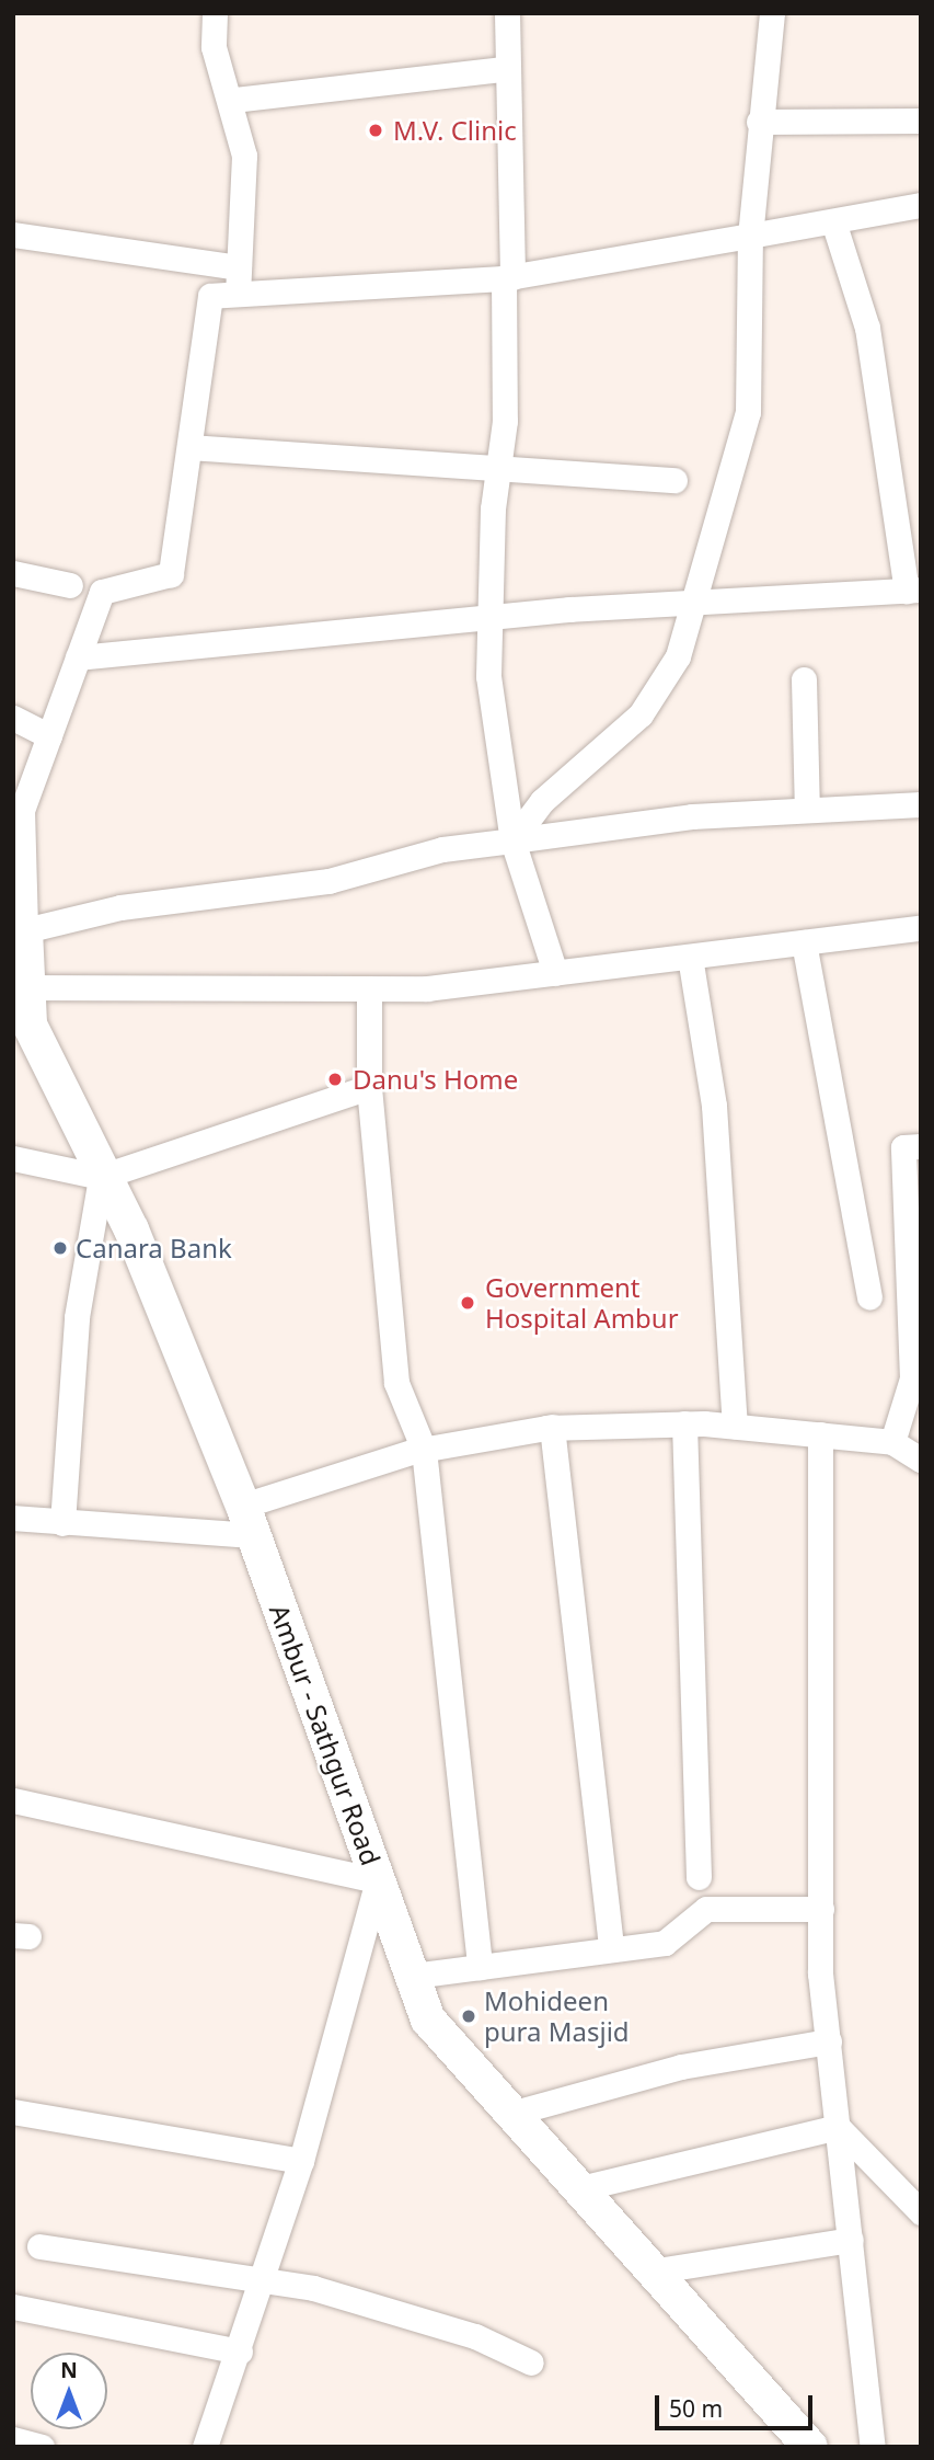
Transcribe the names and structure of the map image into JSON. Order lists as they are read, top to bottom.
{
  "streets": {
    "main road": ["Ambur - Sathgur Road"]
  },
  "places": [
    "M.V. Clinic",
    "Danu's Home",
    "Canara Bank",
    "Government Hospital Ambur",
    "Mohideen pura Masjid"
  ],
  "scale_bar": "50 m",
  "north": "top"
}
